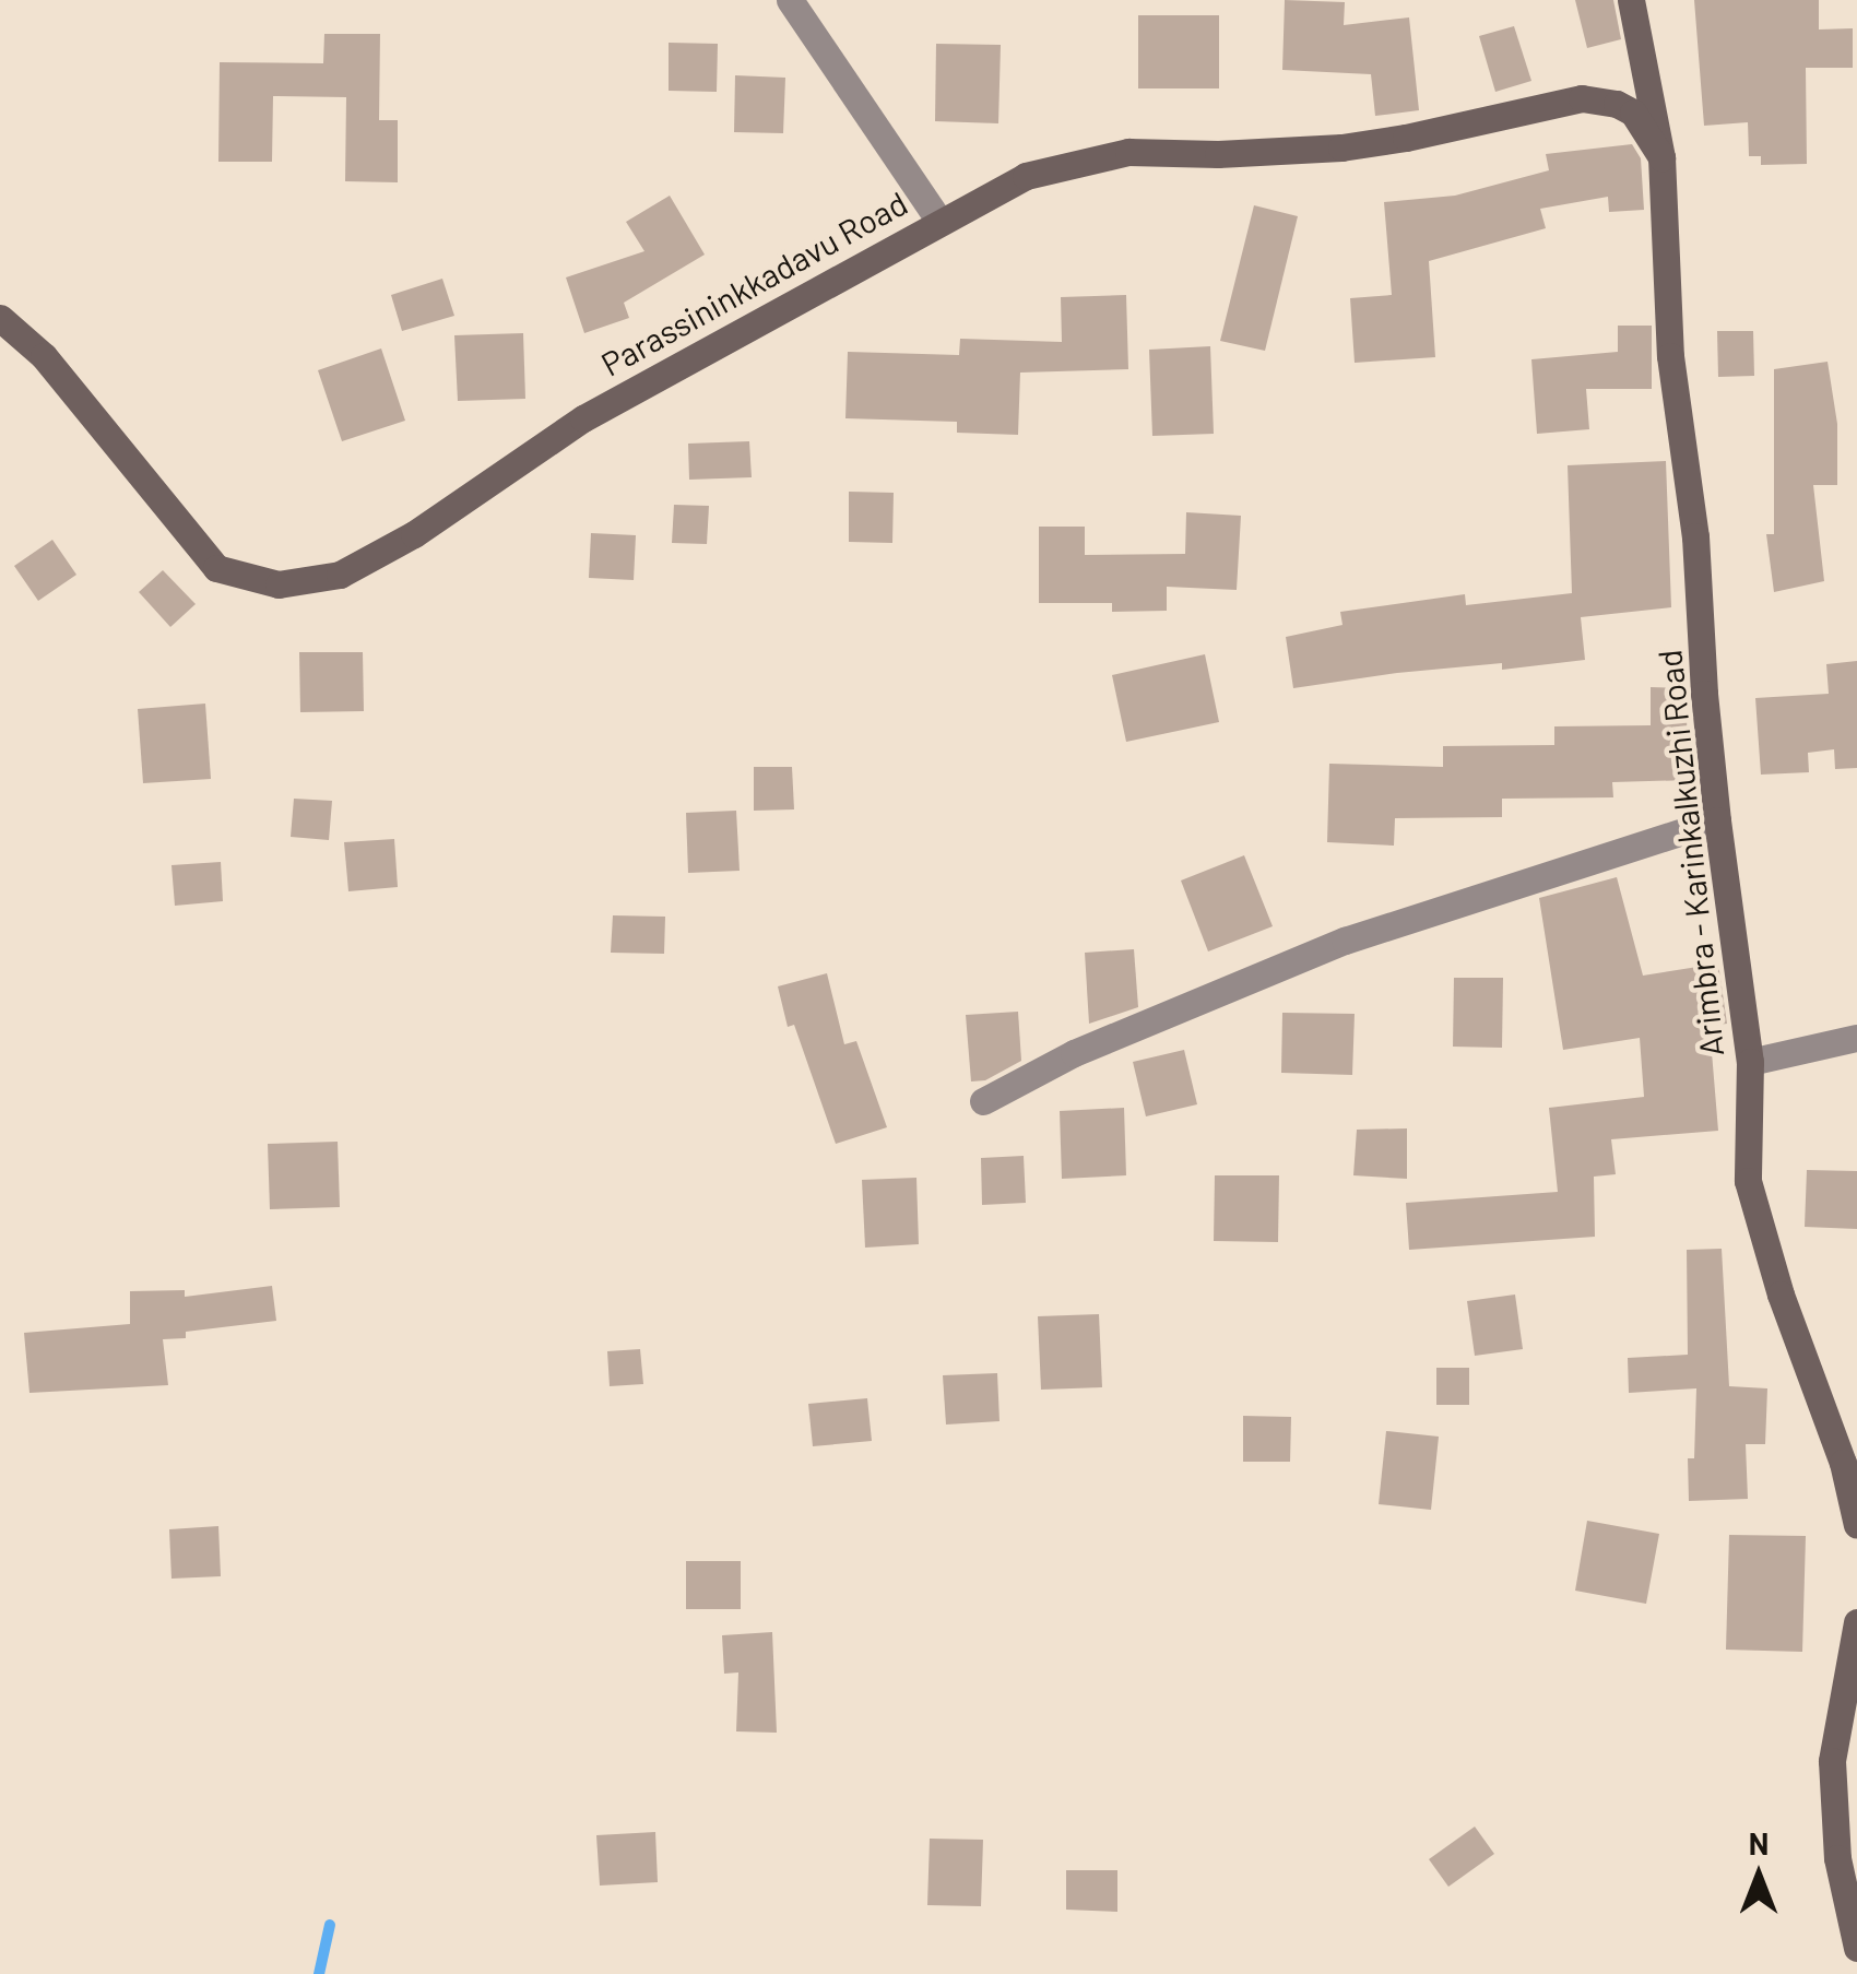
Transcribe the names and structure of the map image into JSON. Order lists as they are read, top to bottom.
{
  "streets": {
    "main road": ["Parassininkkadavu Road", "Arimbra - Karinkalkuzhi Road"]
  },
  "crossings": [
    ["Parassininkkadavu Road", "Arimbra - Karinkalkuzhi Road"]
  ],
  "north": "top"
}
